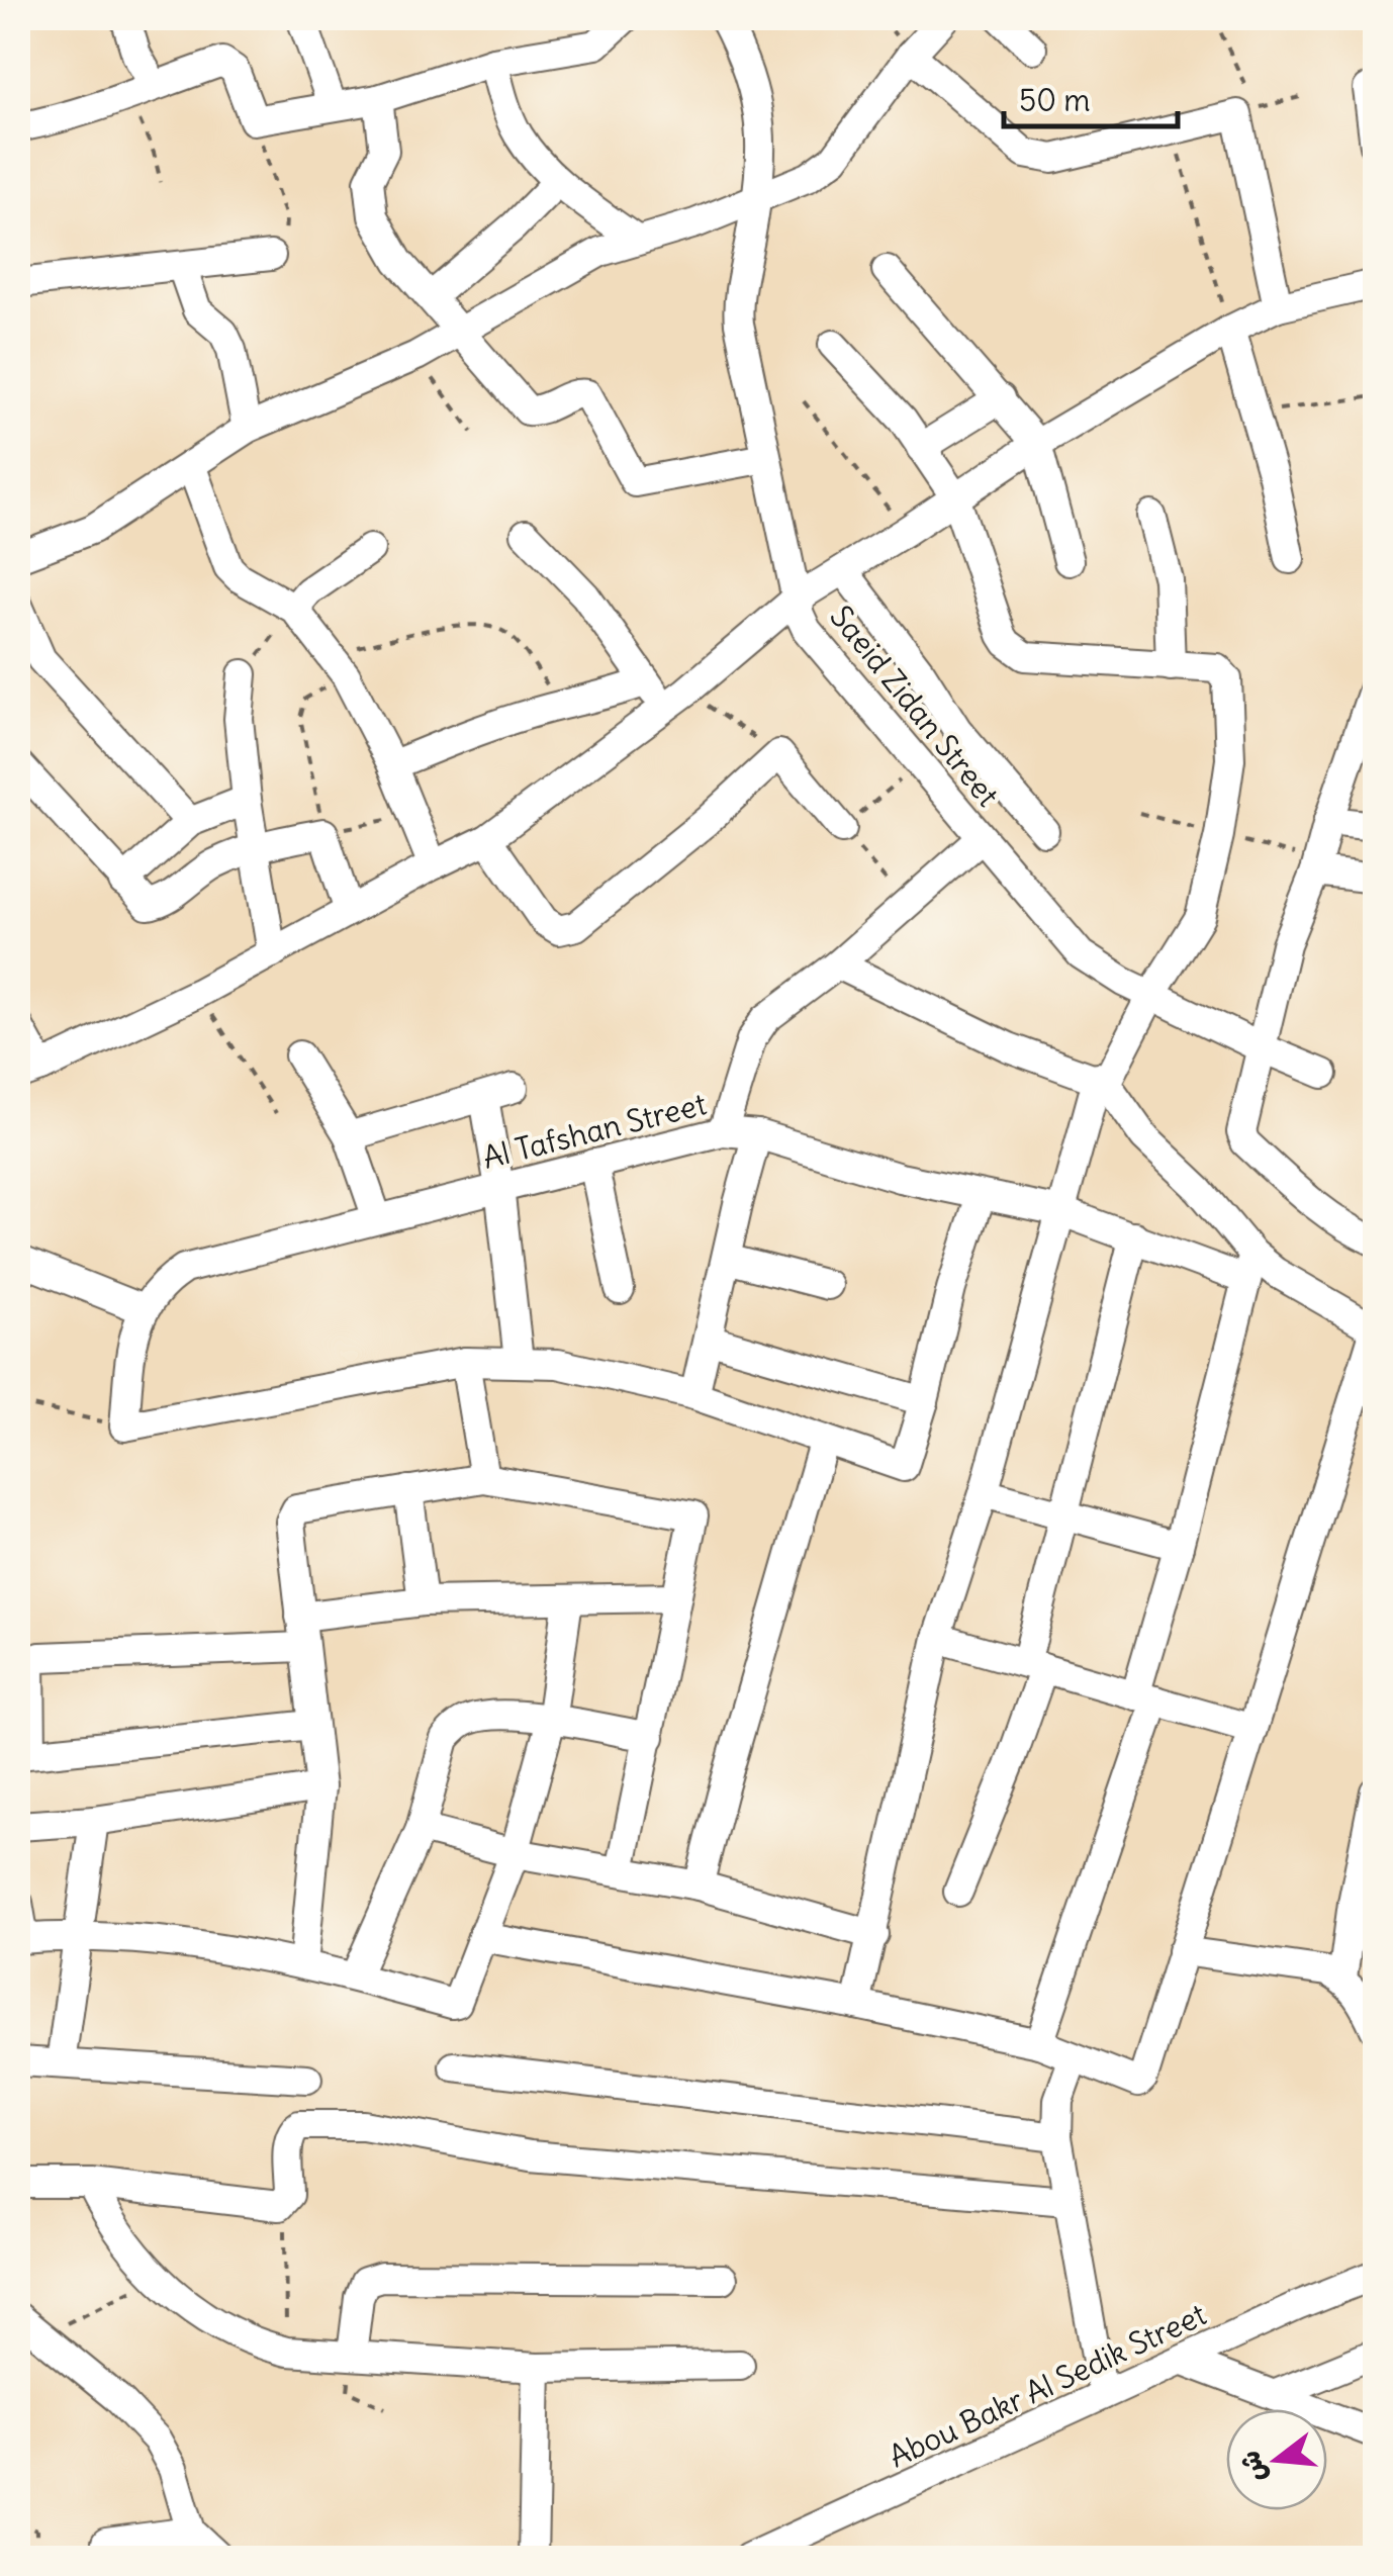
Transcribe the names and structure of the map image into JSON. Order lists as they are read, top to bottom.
{
  "streets": {
    "street": ["Saeid Zidan Street", "Al Tafshan Street", "Abou Bakr Al Sedik Street"]
  },
  "scale_bar": "50 m",
  "north": "left"
}
